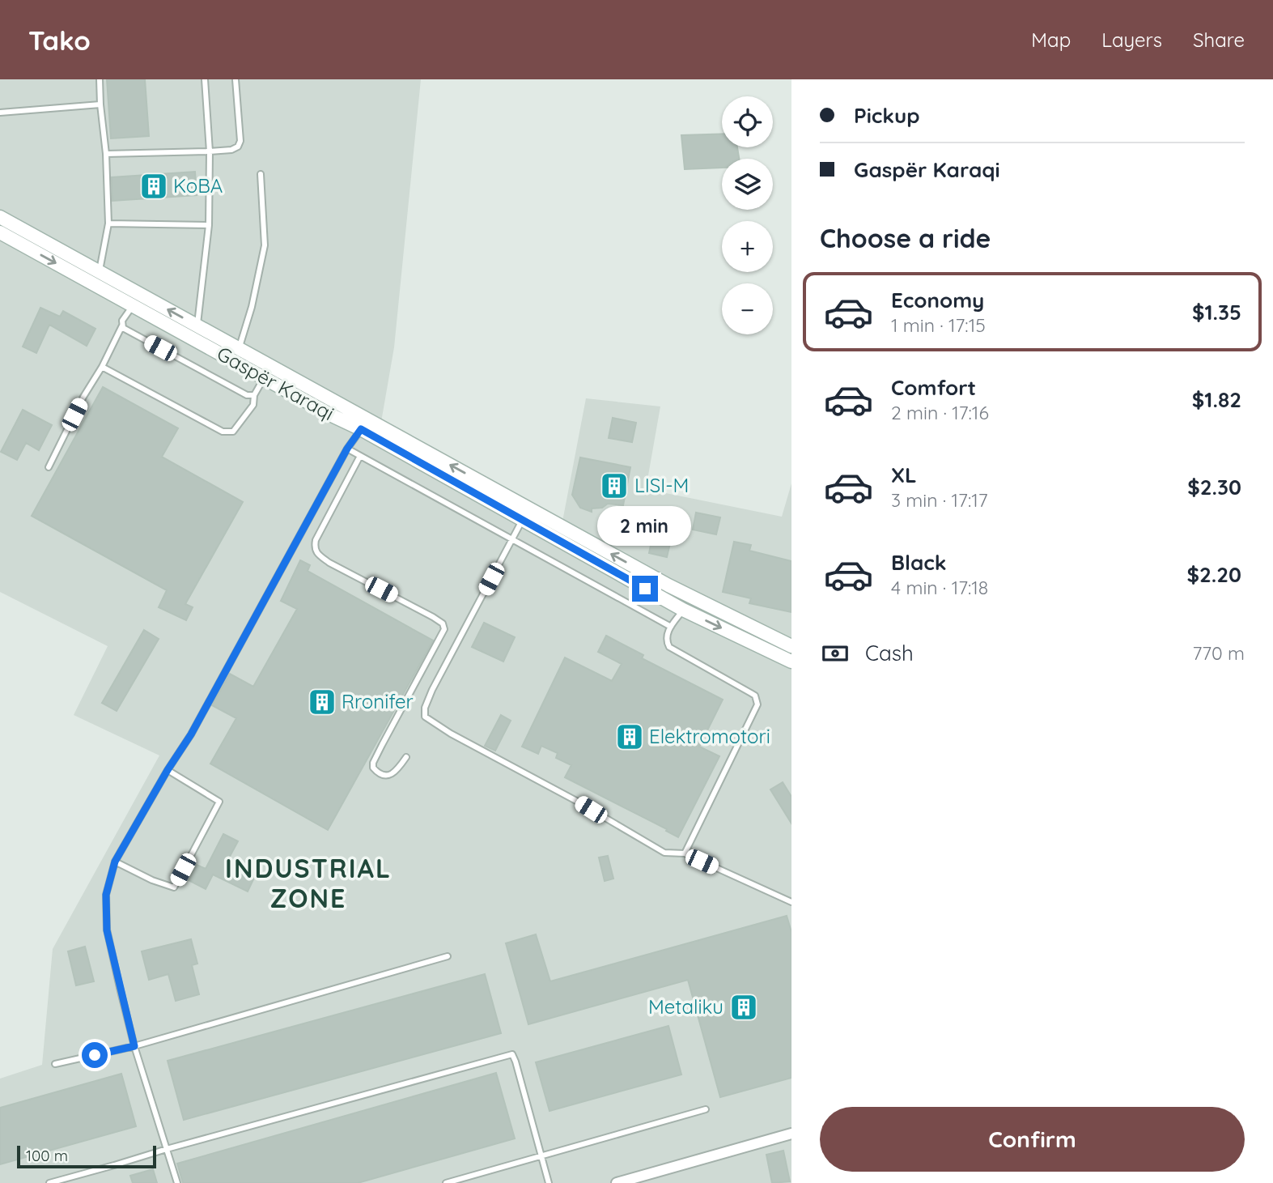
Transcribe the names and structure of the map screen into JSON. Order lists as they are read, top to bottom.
{
  "streets": {
    "main road": ["Gaspër Karaqi"]
  },
  "districts": ["INDUSTRIAL ZONE"],
  "places": {
    "building": [
      "KoBA",
      "LISI-M",
      "Rronifer",
      "Elektromotori",
      "Metaliku"
    ]
  },
  "scale_bar": "100 m",
  "page": {
    "header": "Tako",
    "nav": ["Map", "Layers", "Share"],
    "banner": ["Pickup", "Gaspër Karaqi"],
    "map_buttons": ["+", "−"],
    "heading": "Choose a ride",
    "list": [
      {
        "name": "Economy",
        "note": "1 min · 17:15",
        "value": "$1.35"
      },
      {
        "name": "Comfort",
        "note": "2 min · 17:16",
        "value": "$1.82"
      },
      {
        "name": "XL",
        "note": "3 min · 17:17",
        "value": "$2.30"
      },
      {
        "name": "Black",
        "note": "4 min · 17:18",
        "value": "$2.20"
      }
    ],
    "bubble": "2 min",
    "pay": ["Cash", "770 m"],
    "buttons": "Confirm",
    "scale": "100 m"
  }
}
